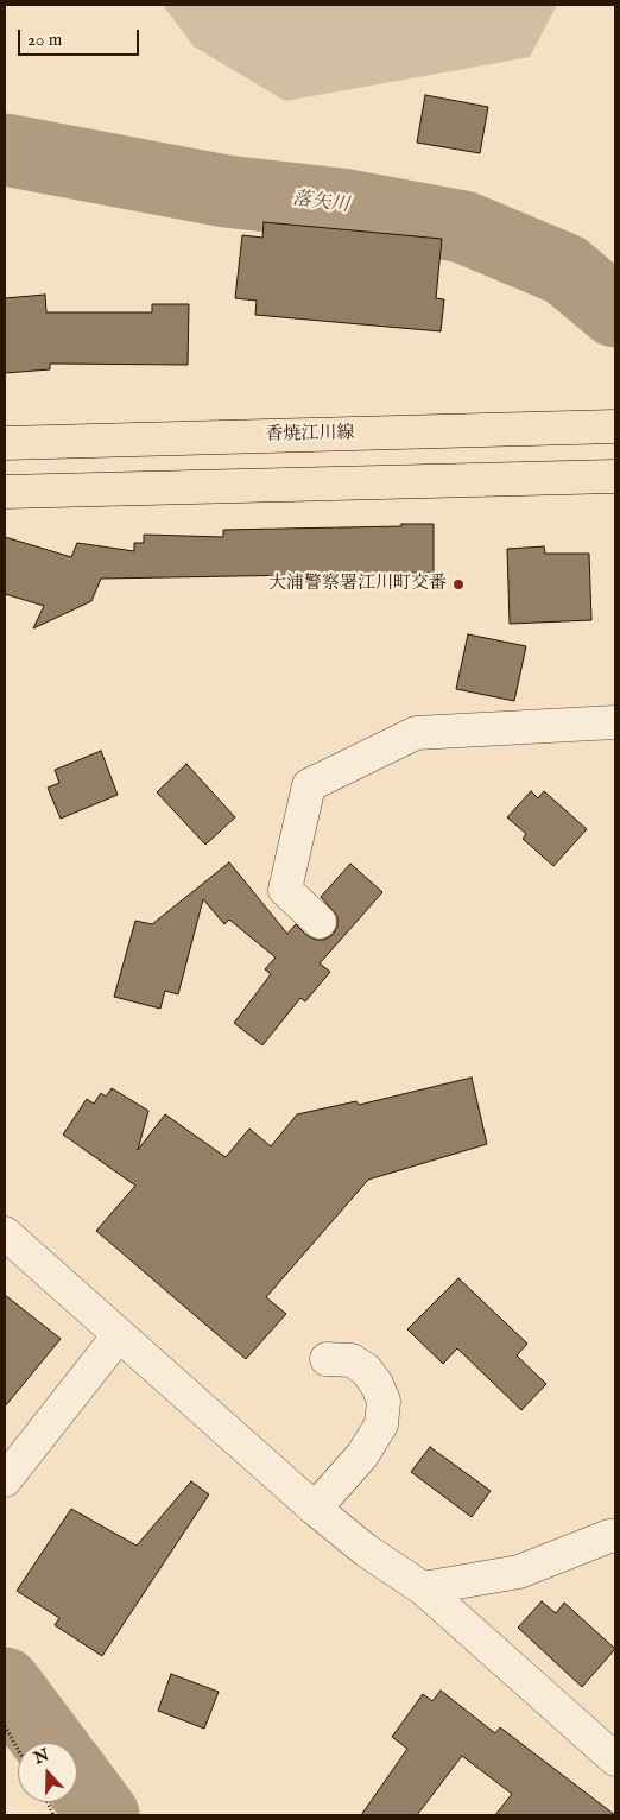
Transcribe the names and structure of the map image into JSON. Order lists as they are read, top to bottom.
{
  "streets": {
    "main road": ["香焼江川線"]
  },
  "water": ["落矢川"],
  "places": ["大浦警察署江川町交番"],
  "scale_bar": "20 m",
  "north": "top"
}
